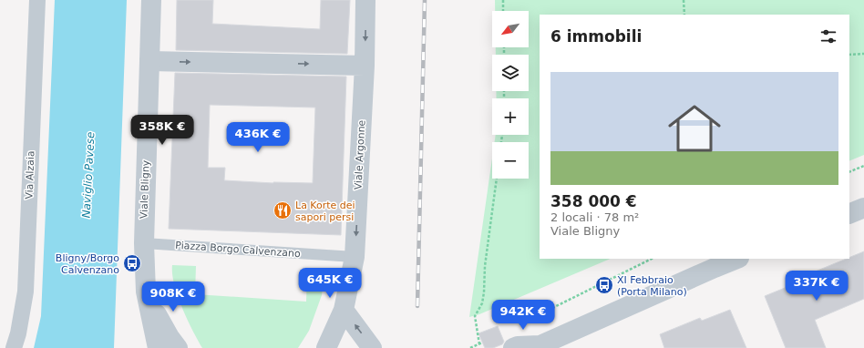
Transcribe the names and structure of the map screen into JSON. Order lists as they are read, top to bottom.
{
  "streets": {
    "street": ["Viale Argonne", "Via Alzaia", "Viale Bligny"],
    "lane": ["Piazza Borgo Calvenzano"]
  },
  "crossings": [
    ["Viale Argonne", "Piazza Borgo Calvenzano"],
    ["Viale Bligny", "Piazza Borgo Calvenzano"]
  ],
  "one_way": ["Viale Argonne"],
  "water": ["Naviglio Pavese"],
  "places": {
    "restaurant": ["La Korte dei sapori persi"],
    "bus stop": ["Bligny/Borgo Calvenzano", "XI Febbraio (Porta Milano)"]
  },
  "north": "bottom left",
  "page": {
    "map_buttons": ["+", "−"],
    "heading": "6 immobili",
    "list": [
      {
        "name": "358 000 €",
        "note": "2 locali · 78 m² · Viale Bligny"
      }
    ],
    "price": [
      "358K €",
      "436K €",
      "645K €",
      "337K €",
      "908K €",
      "942K €"
    ]
  }
}
